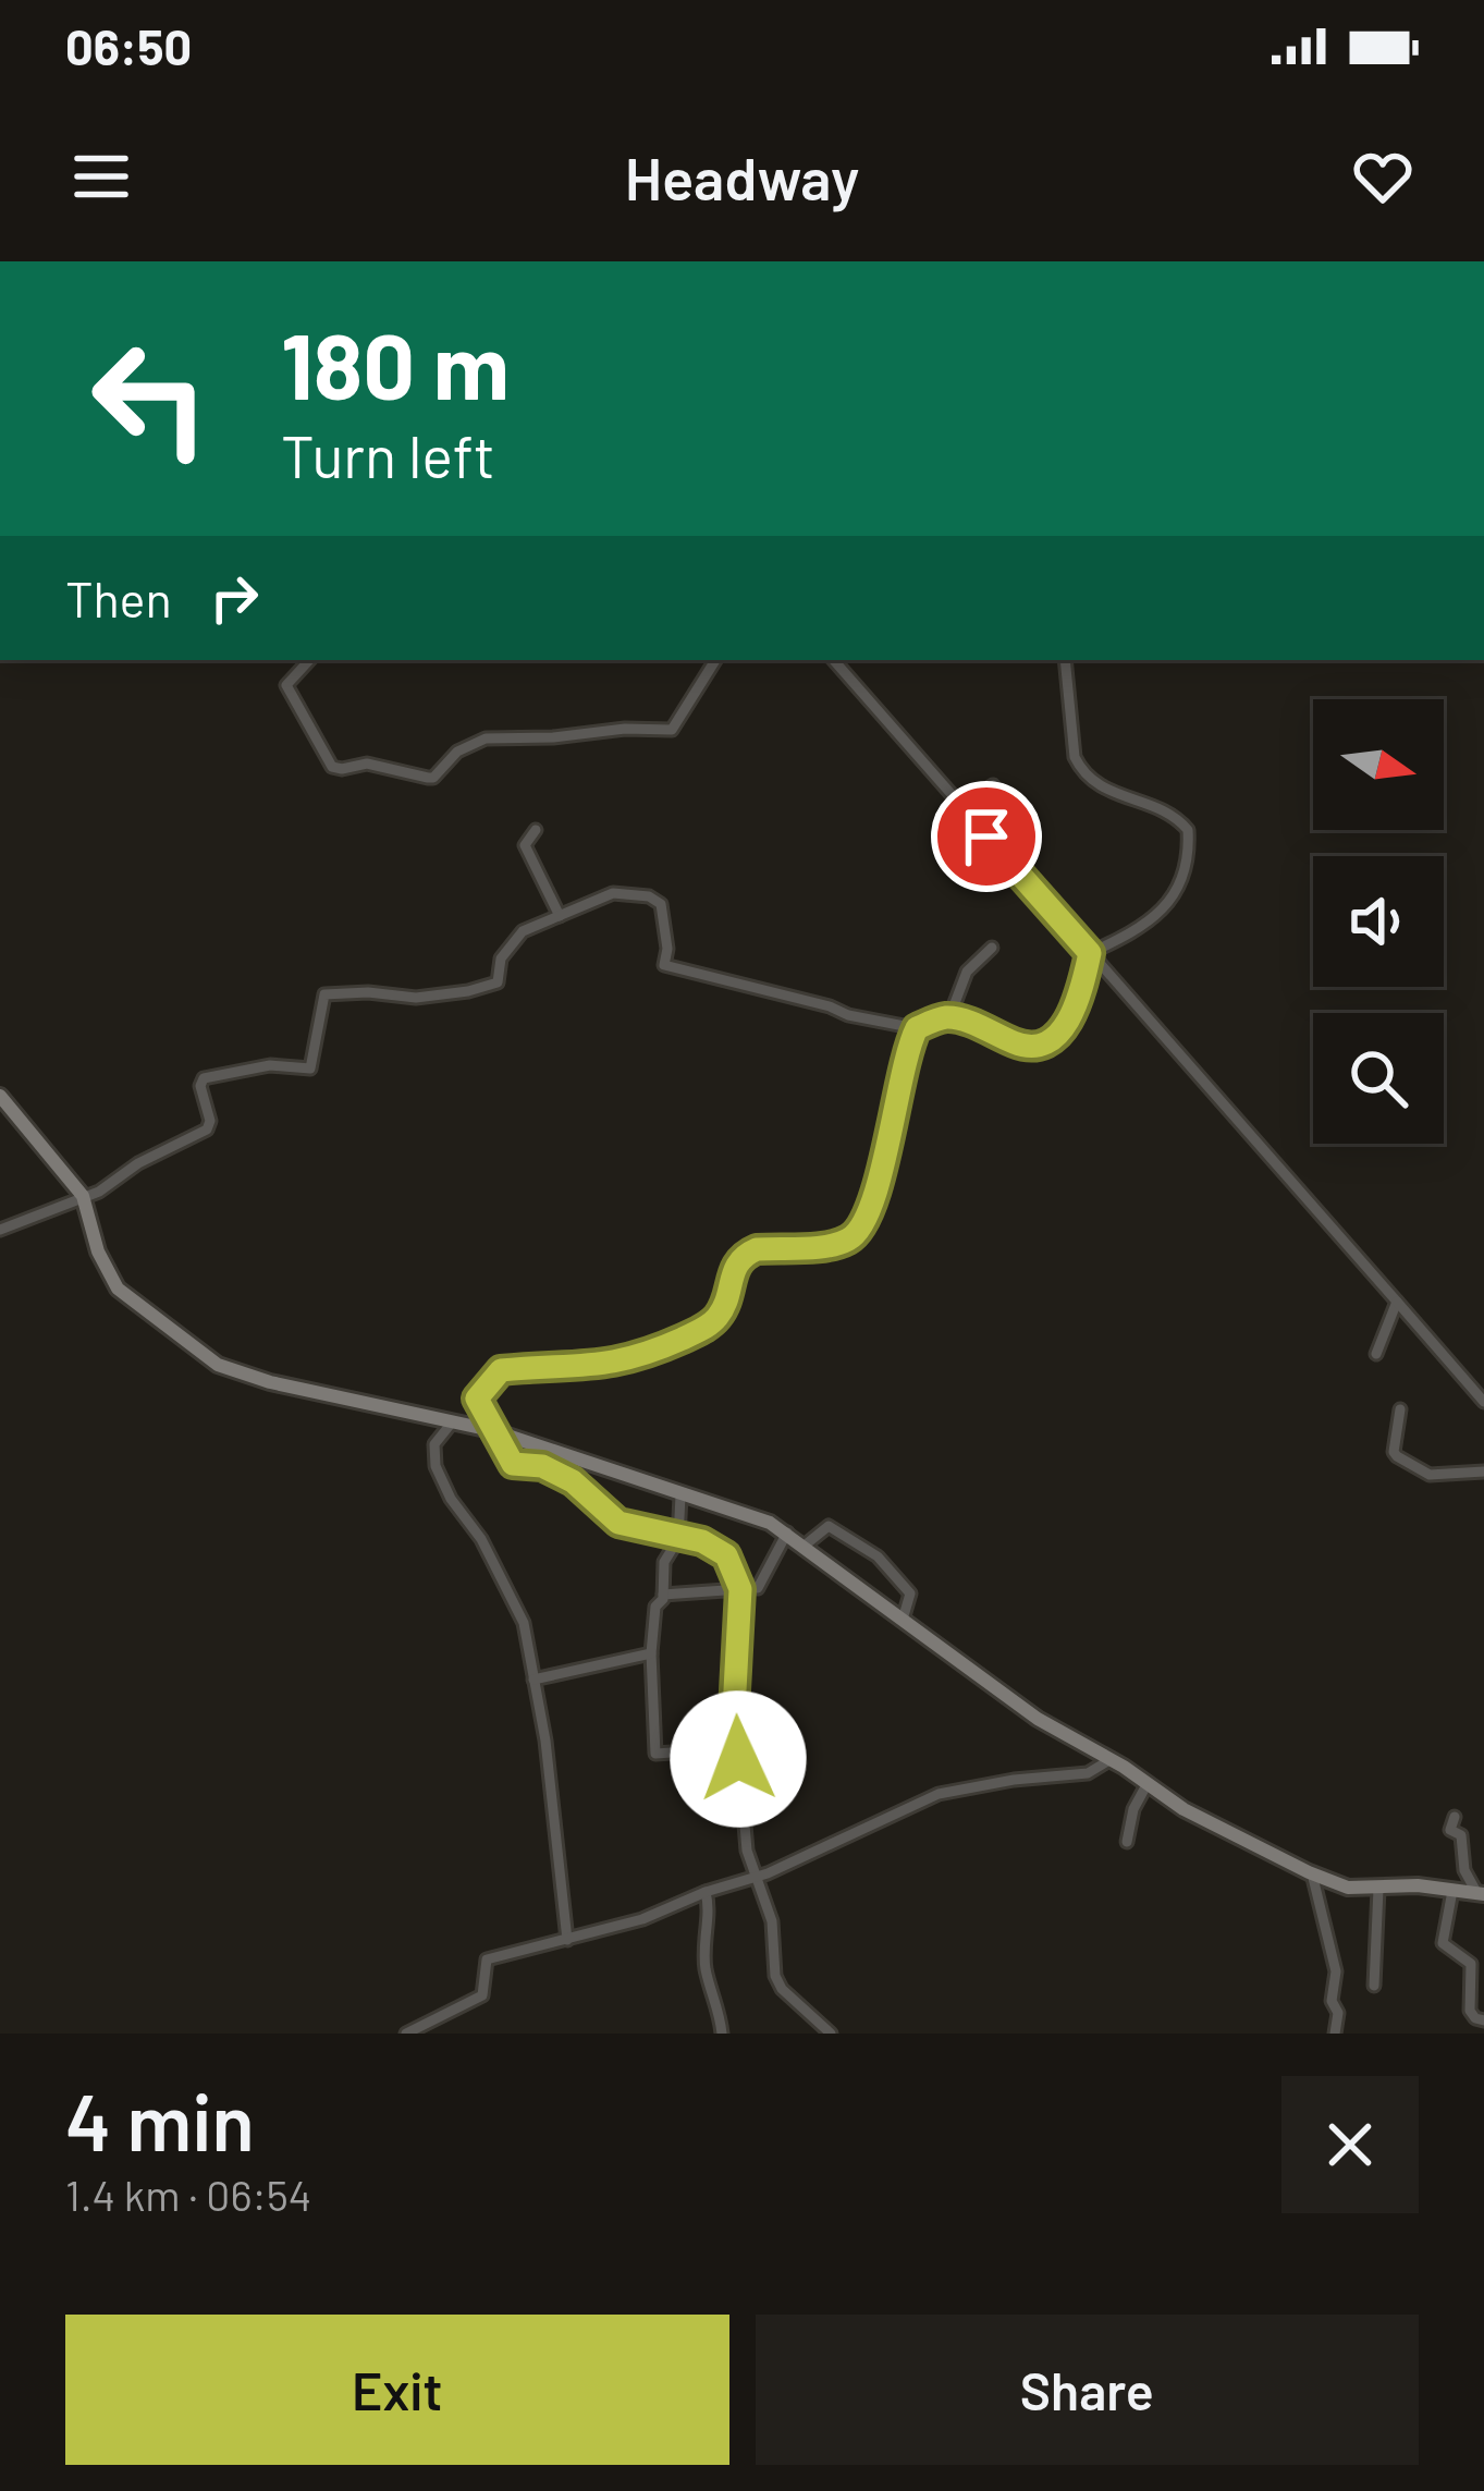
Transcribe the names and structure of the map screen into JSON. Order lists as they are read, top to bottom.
{
  "north": "right",
  "page": {
    "status": "06:50",
    "header": "Headway",
    "turn": ["180 m", "Turn left"],
    "then": "Then",
    "heading": ["4 min", "1.4 km · 06:54"],
    "buttons": ["Exit", "Share"]
  }
}
